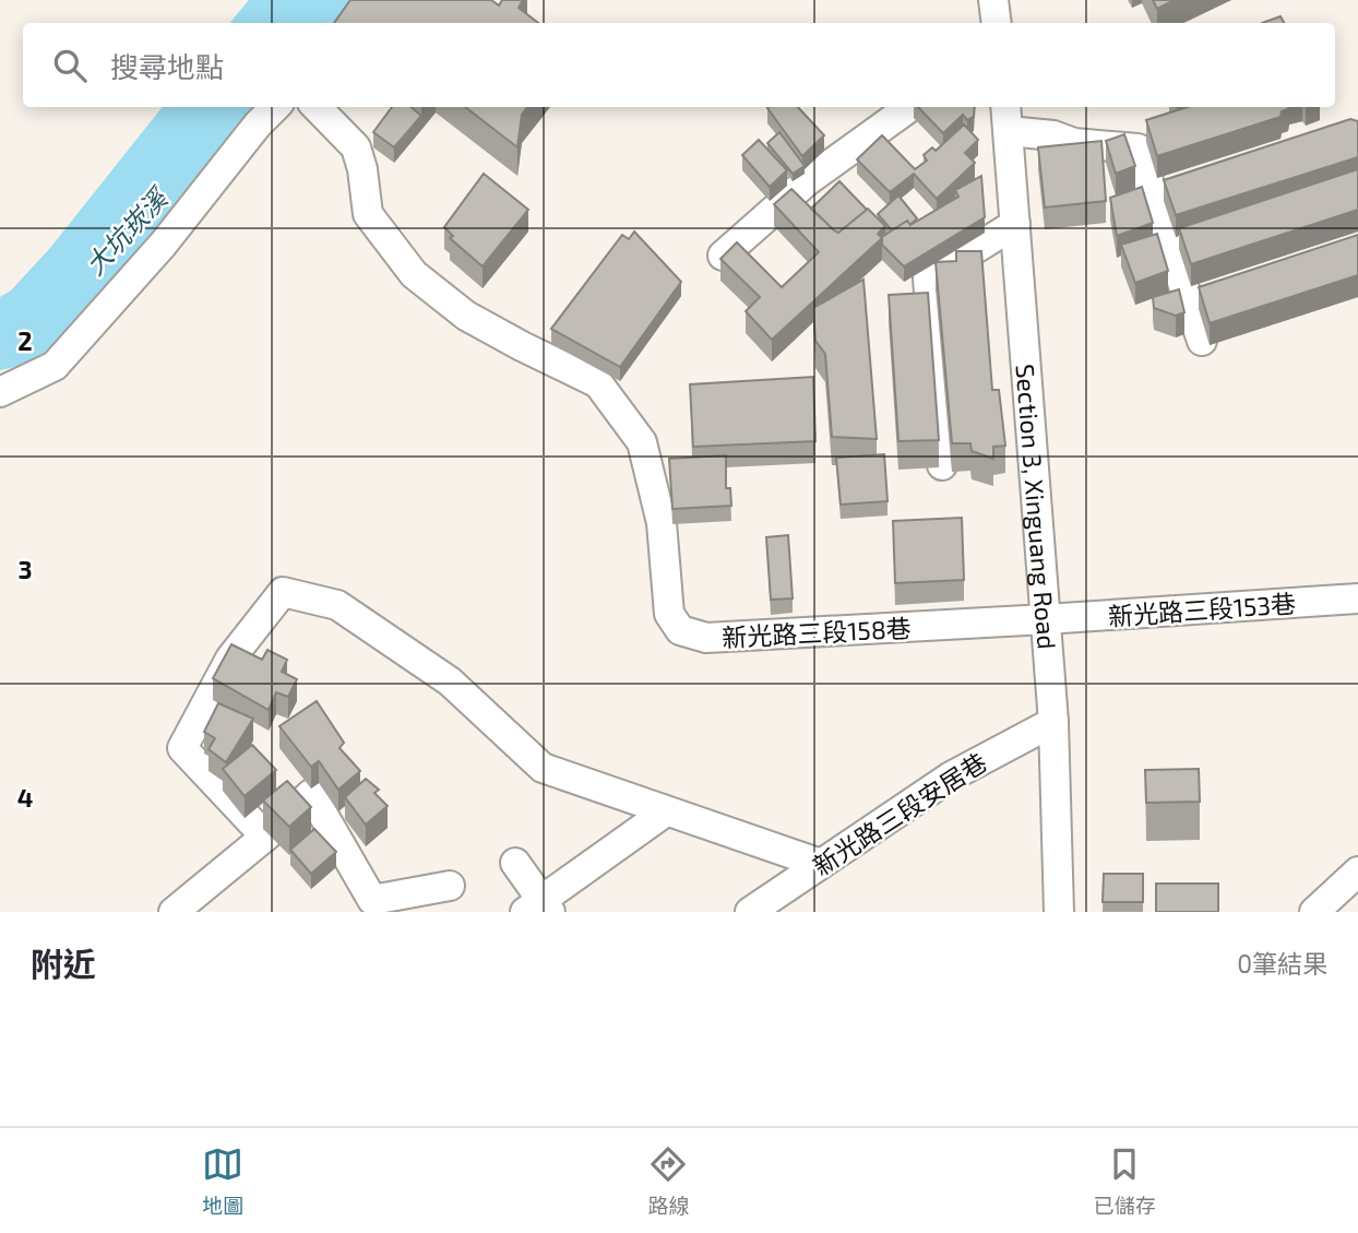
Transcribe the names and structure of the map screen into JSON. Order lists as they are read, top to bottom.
{
  "streets": {
    "street": [
      "Section 3, Xinguang Road",
      "新光路三段153巷",
      "新光路三段158巷",
      "新光路三段安居巷"
    ]
  },
  "crossings": [
    ["Section 3, Xinguang Road", "新光路三段153巷"],
    ["Section 3, Xinguang Road", "新光路三段158巷"],
    ["Section 3, Xinguang Road", "新光路三段安居巷"],
    ["新光路三段153巷", "新光路三段158巷"]
  ],
  "water": ["大坑崁溪"],
  "page": {
    "search": "搜尋地點",
    "heading": ["附近", "0筆結果"],
    "nav": ["地圖", "路線", "已儲存"]
  },
  "grid": {
    "rows": ["2", "3", "4"]
  }
}
